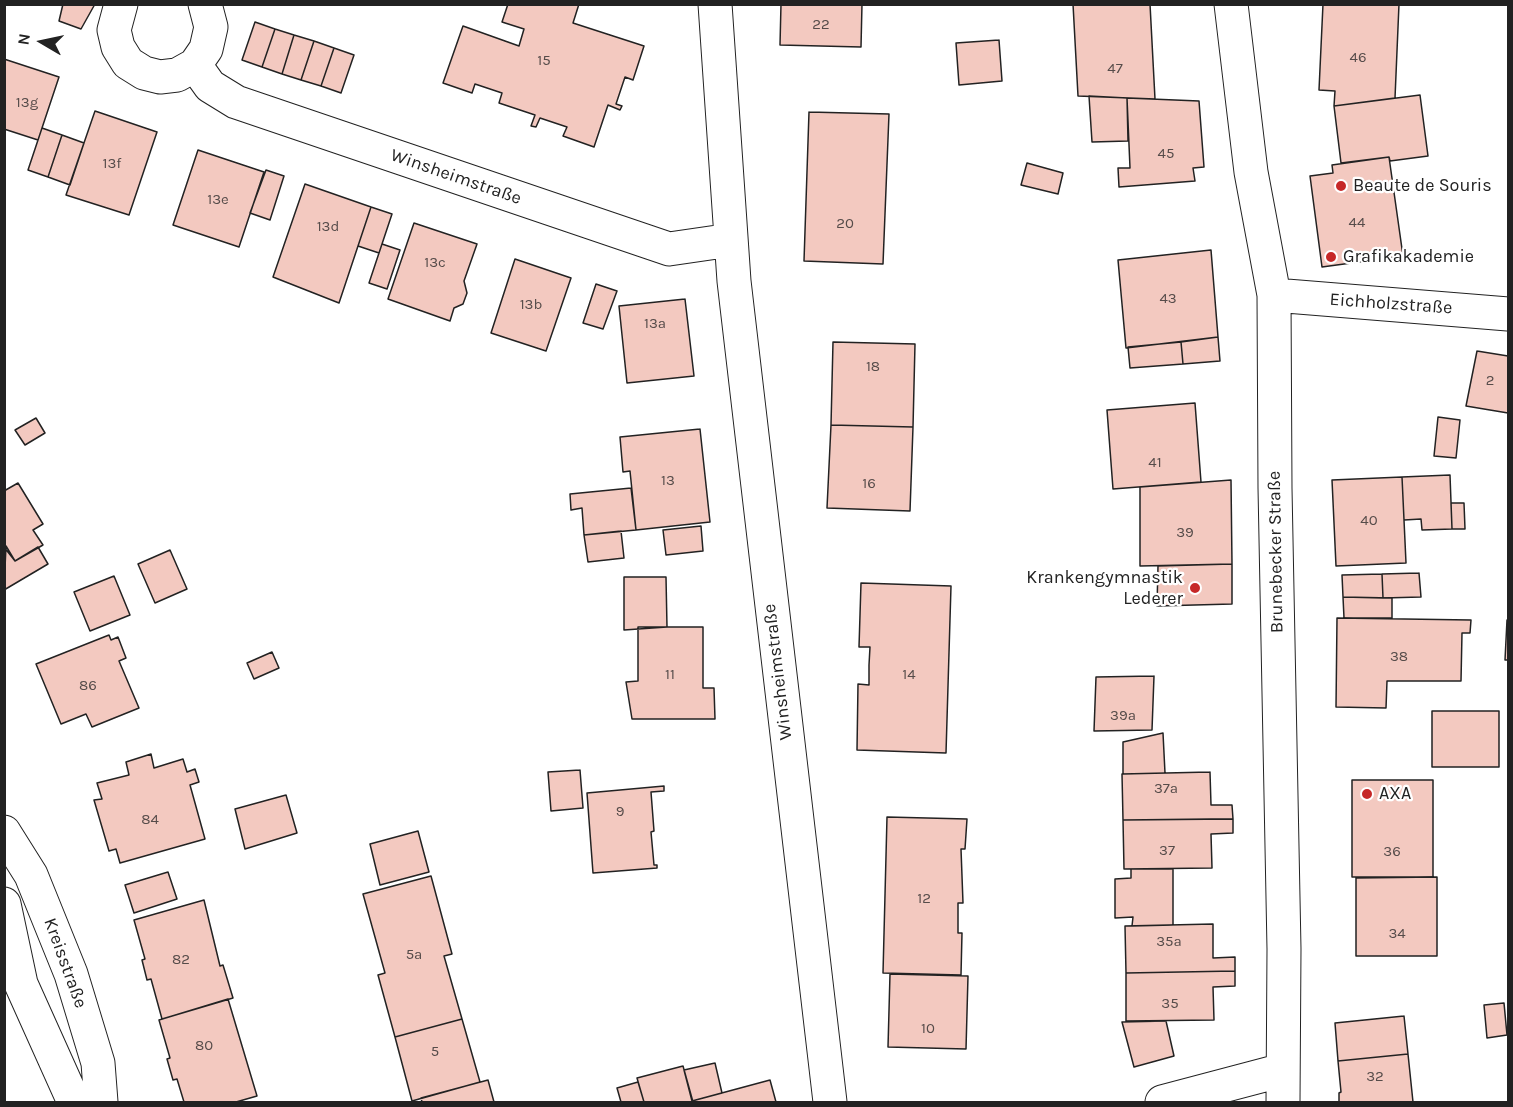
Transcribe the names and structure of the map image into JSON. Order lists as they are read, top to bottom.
{
  "streets": {
    "street": [
      "Winsheimstraße",
      "Eichholzstraße",
      "Brunebecker Straße",
      "Kreisstraße"
    ]
  },
  "crossings": [
    ["Eichholzstraße", "Brunebecker Straße"]
  ],
  "places": [
    "Beaute de Souris",
    "Grafikakademie",
    "Krankengymnastik Lederer",
    "AXA"
  ],
  "house_numbers": [
    "22",
    "46",
    "15",
    "47",
    "13g",
    "45",
    "13f",
    "13e",
    "44",
    "20",
    "13d",
    "13c",
    "43",
    "13b",
    "13a",
    "18",
    "2",
    "41",
    "13",
    "16",
    "40",
    "39",
    "38",
    "11",
    "14",
    "86",
    "39a",
    "37a",
    "9",
    "84",
    "37",
    "36",
    "12",
    "34",
    "35a",
    "5a",
    "82",
    "35",
    "10",
    "80",
    "5",
    "32"
  ],
  "north": "left"
}
